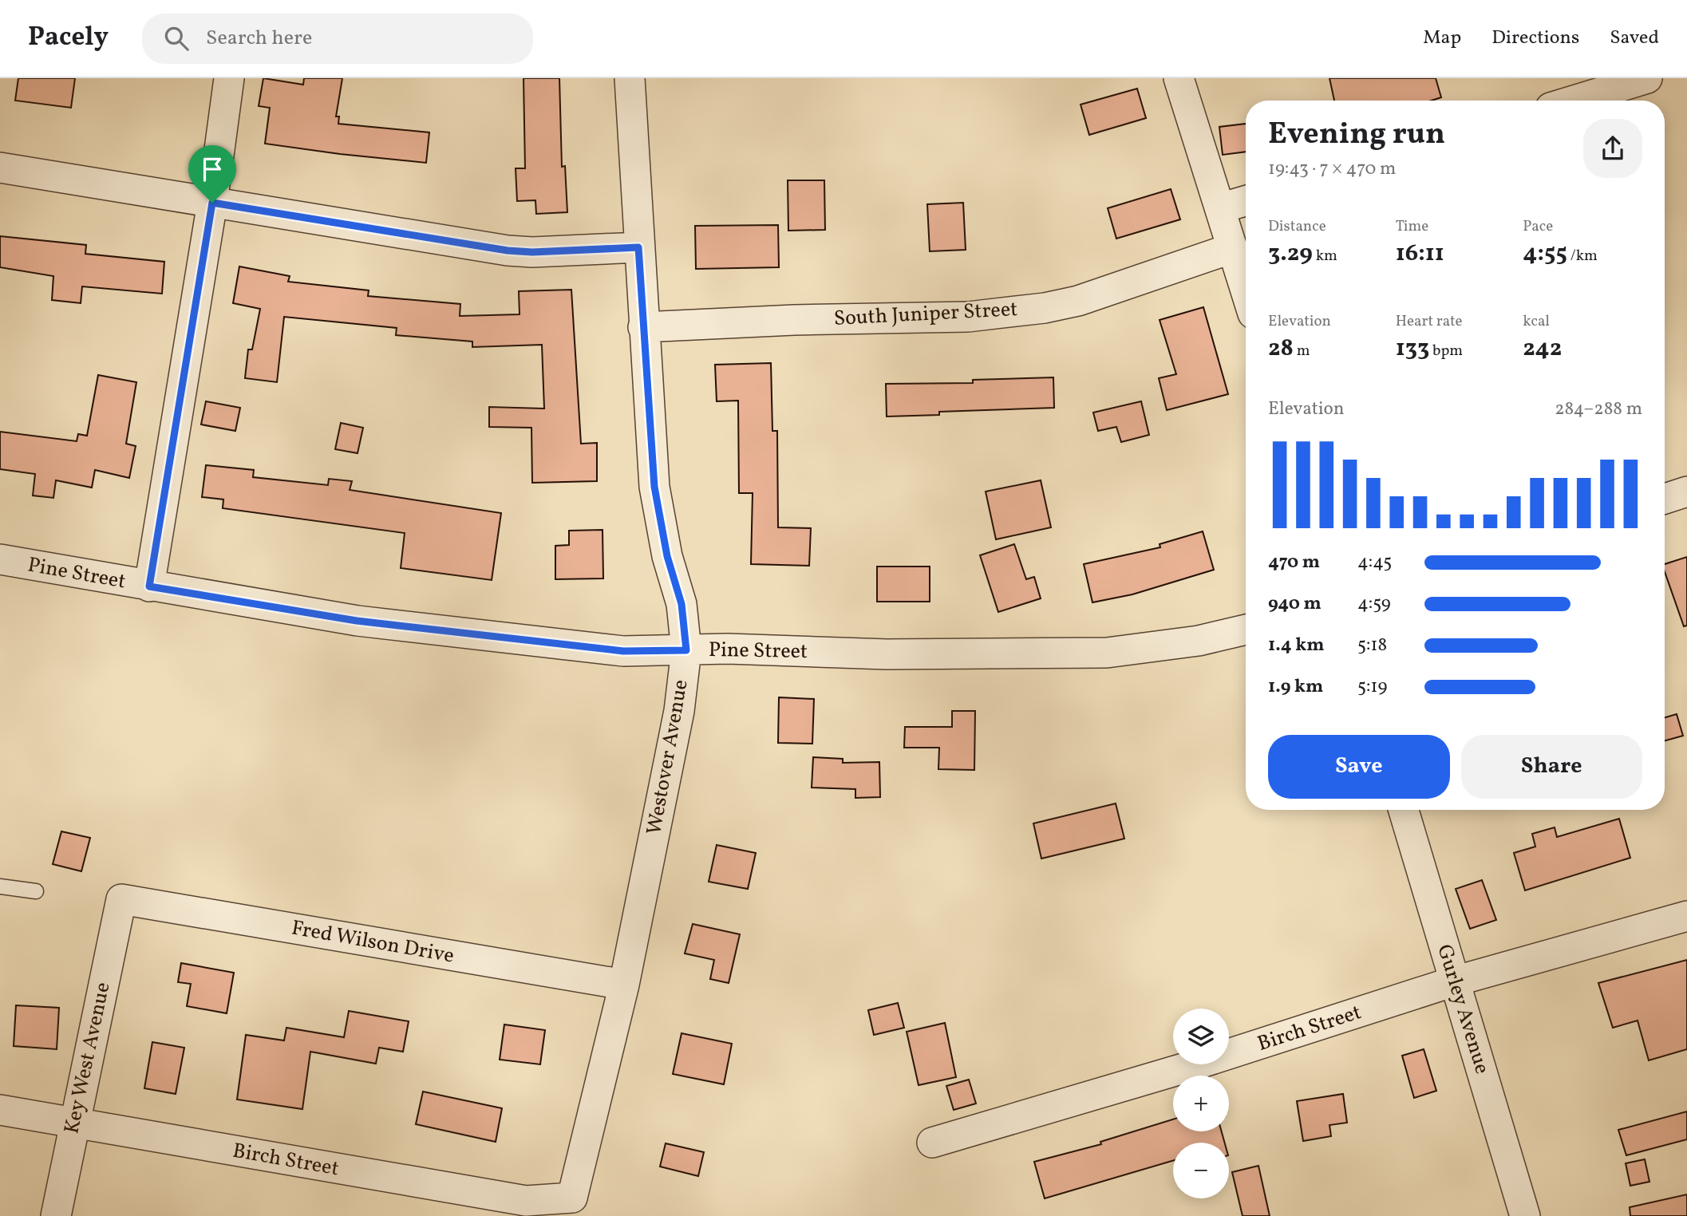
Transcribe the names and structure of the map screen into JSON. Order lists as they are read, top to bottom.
{
  "streets": {
    "street": [
      "South Juniper Street",
      "Pine Street",
      "Westover Avenue",
      "Fred Wilson Drive",
      "Gurley Avenue",
      "Birch Street",
      "Key West Avenue"
    ]
  },
  "crossings": [
    ["South Juniper Street", "Westover Avenue"],
    ["Pine Street", "Westover Avenue"],
    ["Westover Avenue", "Fred Wilson Drive"],
    ["Westover Avenue", "Birch Street"],
    ["Fred Wilson Drive", "Key West Avenue"],
    ["Gurley Avenue", "Birch Street"],
    ["Birch Street", "Key West Avenue"]
  ],
  "page": {
    "header": "Pacely",
    "search": "Search here",
    "nav": ["Map", "Directions", "Saved"],
    "heading": ["Evening run", "19:43 · 7 × 470 m"],
    "stats": [
      ["Distance", "3.29 km"],
      ["Time", "16:11"],
      ["Pace", "4:55 /km"],
      ["Elevation", "28 m"],
      ["Heart rate", "133 bpm"],
      ["kcal", "242"]
    ],
    "chart": ["Elevation", "284–288 m"],
    "list": [
      {
        "name": "470 m",
        "note": "4:45"
      },
      {
        "name": "940 m",
        "note": "4:59"
      },
      {
        "name": "1.4 km",
        "note": "5:18"
      },
      {
        "name": "1.9 km",
        "note": "5:19"
      }
    ],
    "buttons": ["Save", "Share"],
    "map_buttons": ["+", "−"]
  }
}
